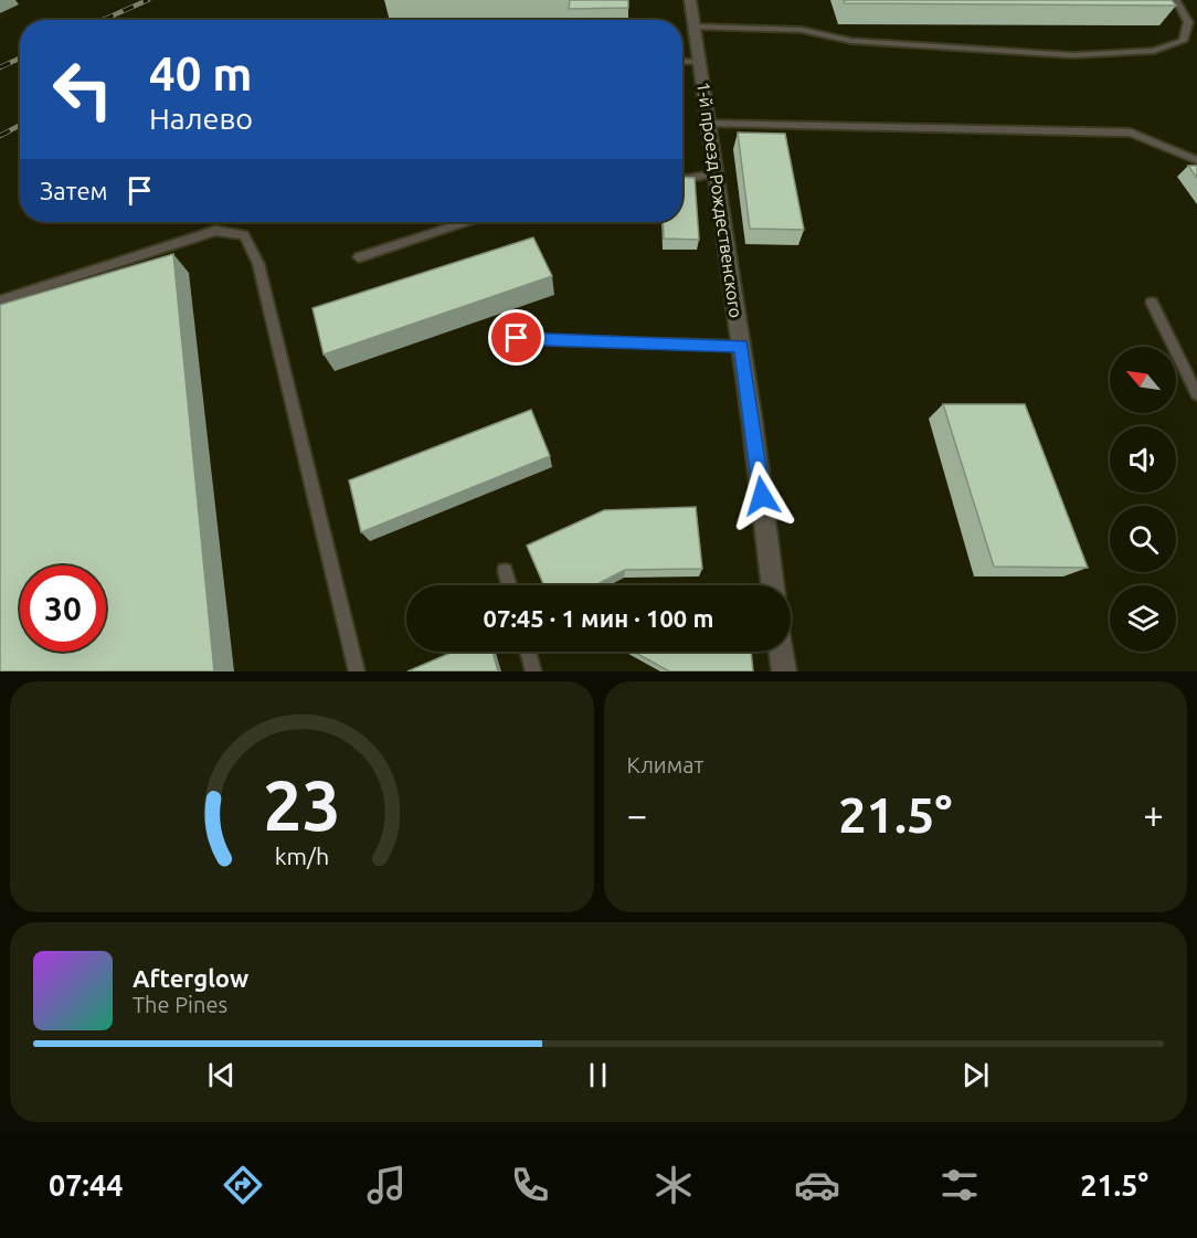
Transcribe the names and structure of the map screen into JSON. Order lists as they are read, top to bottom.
{
  "streets": {
    "street": ["1-й проезд Рождественского"]
  },
  "north": "top left",
  "page": {
    "turn": ["40 m", "Налево"],
    "then": "Затем",
    "limit": "30",
    "trip": "07:45 · 1 мин · 100 m",
    "tile": "Климат",
    "heat": ["−", "21.5°", "+"],
    "song": ["Afterglow", "The Pines"],
    "tabs": ["07:44", "21.5°"],
    "gauge": ["23", "km/h"]
  }
}
